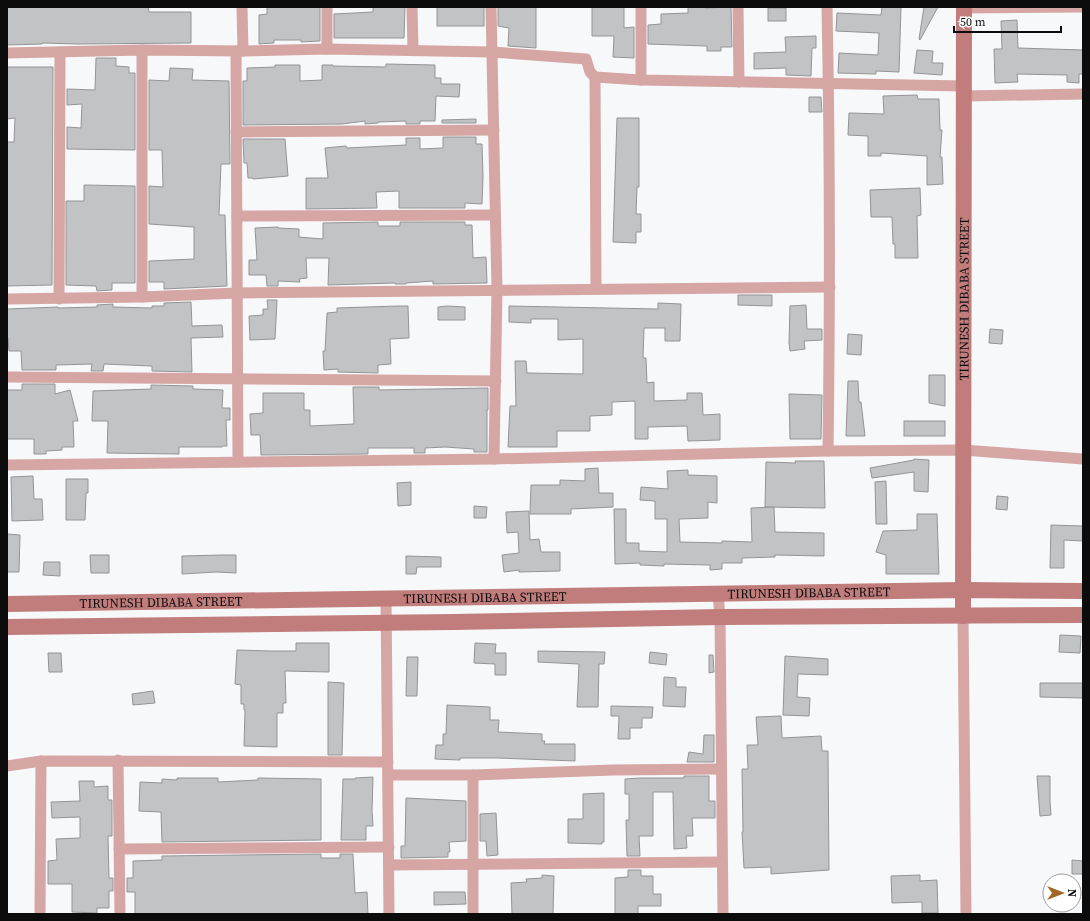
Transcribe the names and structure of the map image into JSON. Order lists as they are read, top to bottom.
{
  "streets": {
    "street": ["TIRUNESH DIBABA STREET"]
  },
  "scale_bar": "50 m",
  "north": "right"
}
